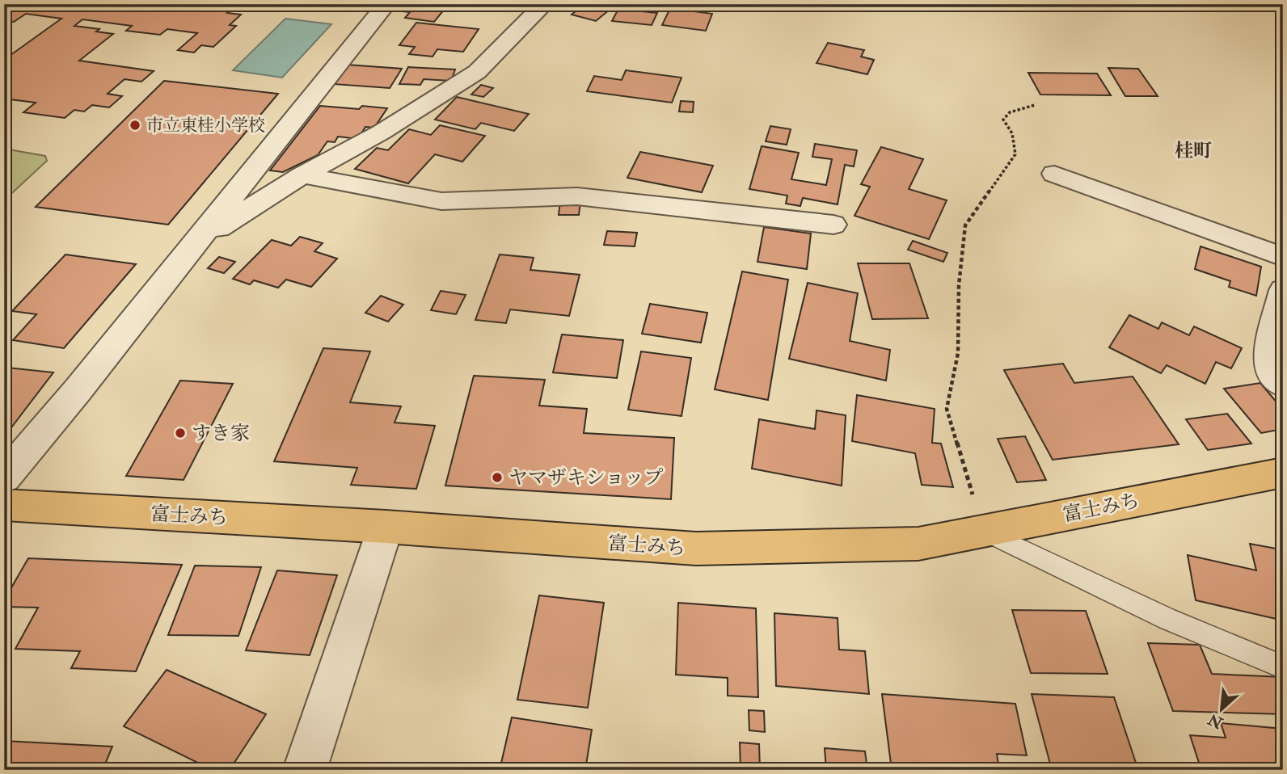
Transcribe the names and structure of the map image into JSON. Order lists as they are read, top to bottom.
{
  "streets": {
    "highway": ["富士みち"]
  },
  "districts": ["桂町"],
  "places": ["市立東桂小学校", "すき家", "ヤマザキショップ"],
  "north": "bottom left"
}
